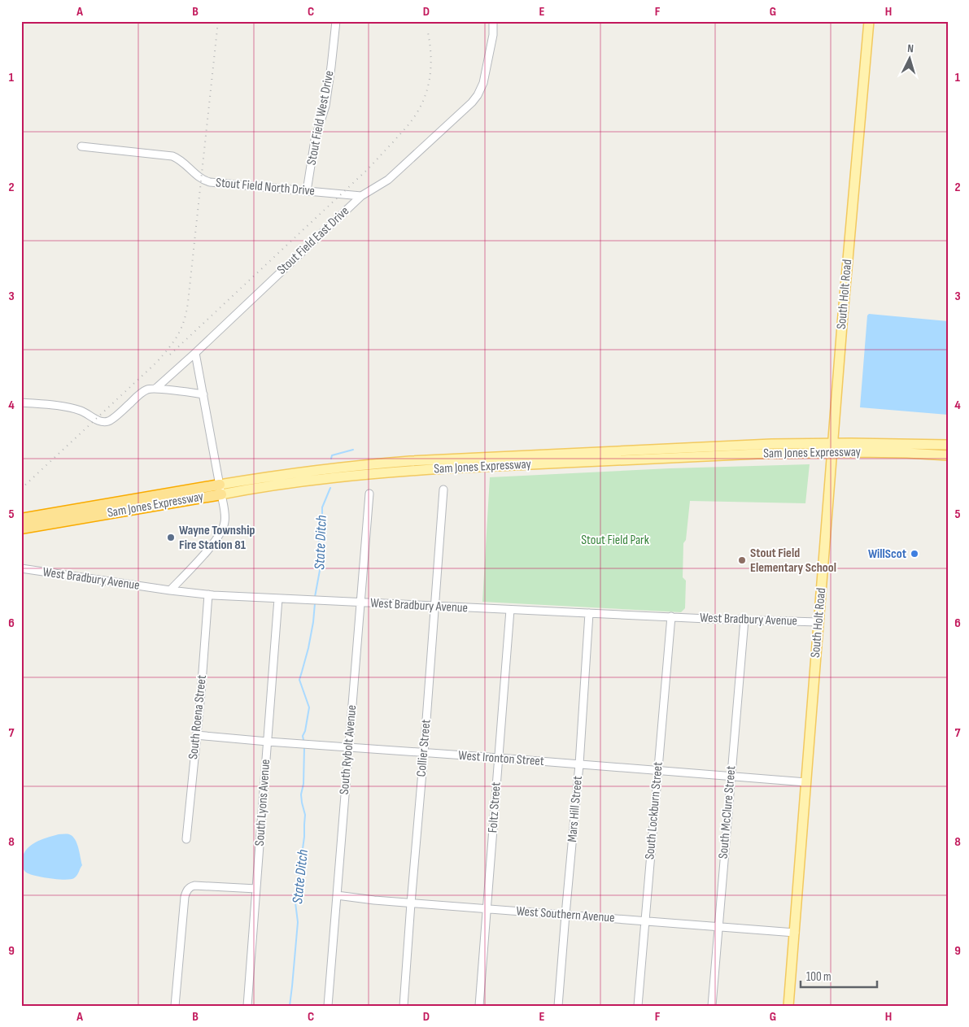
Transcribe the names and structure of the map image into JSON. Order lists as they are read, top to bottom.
{
  "streets": {
    "highway": ["Sam Jones Expressway"],
    "main road": ["South Holt Road"],
    "street": [
      "Stout Field West Drive",
      "Stout Field North Drive",
      "Stout Field East Drive",
      "West Bradbury Avenue",
      "South Roena Street",
      "Collier Street",
      "South Rybolt Avenue",
      "West Ironton Street",
      "South Lyons Avenue",
      "Foltz Street",
      "Mars Hill Street",
      "South Lockburn Street",
      "South McClure Street",
      "West Southern Avenue"
    ]
  },
  "crossings": [
    ["Stout Field West Drive", "Stout Field North Drive"],
    ["Stout Field North Drive", "Stout Field East Drive"],
    ["South Holt Road", "Sam Jones Expressway"],
    ["South Holt Road", "West Bradbury Avenue"],
    ["South Holt Road", "West Ironton Street"],
    ["South Holt Road", "West Southern Avenue"],
    ["West Bradbury Avenue", "South Roena Street"],
    ["West Bradbury Avenue", "Collier Street"],
    ["West Bradbury Avenue", "South Rybolt Avenue"],
    ["West Bradbury Avenue", "South Lyons Avenue"],
    ["West Bradbury Avenue", "Foltz Street"],
    ["West Bradbury Avenue", "Mars Hill Street"],
    ["West Bradbury Avenue", "South Lockburn Street"],
    ["West Bradbury Avenue", "South McClure Street"],
    ["South Roena Street", "West Ironton Street"],
    ["Collier Street", "West Ironton Street"],
    ["Collier Street", "West Southern Avenue"],
    ["South Rybolt Avenue", "West Ironton Street"],
    ["South Rybolt Avenue", "West Southern Avenue"],
    ["West Ironton Street", "South Lyons Avenue"],
    ["West Ironton Street", "Foltz Street"],
    ["West Ironton Street", "Mars Hill Street"],
    ["West Ironton Street", "South Lockburn Street"],
    ["West Ironton Street", "South McClure Street"],
    ["Foltz Street", "West Southern Avenue"],
    ["Mars Hill Street", "West Southern Avenue"],
    ["South Lockburn Street", "West Southern Avenue"],
    ["South McClure Street", "West Southern Avenue"]
  ],
  "water": ["State Ditch"],
  "parks": ["Stout Field Park"],
  "places": ["Wayne Township Fire Station 81", "WillScot", "Stout Field Elementary School"],
  "scale_bar": "100 m",
  "north": "top",
  "grid": {
    "columns": [
      "A",
      "B",
      "C",
      "D",
      "E",
      "F",
      "G",
      "H"
    ],
    "rows": [
      "1",
      "2",
      "3",
      "4",
      "5",
      "6",
      "7",
      "8",
      "9"
    ]
  }
}
